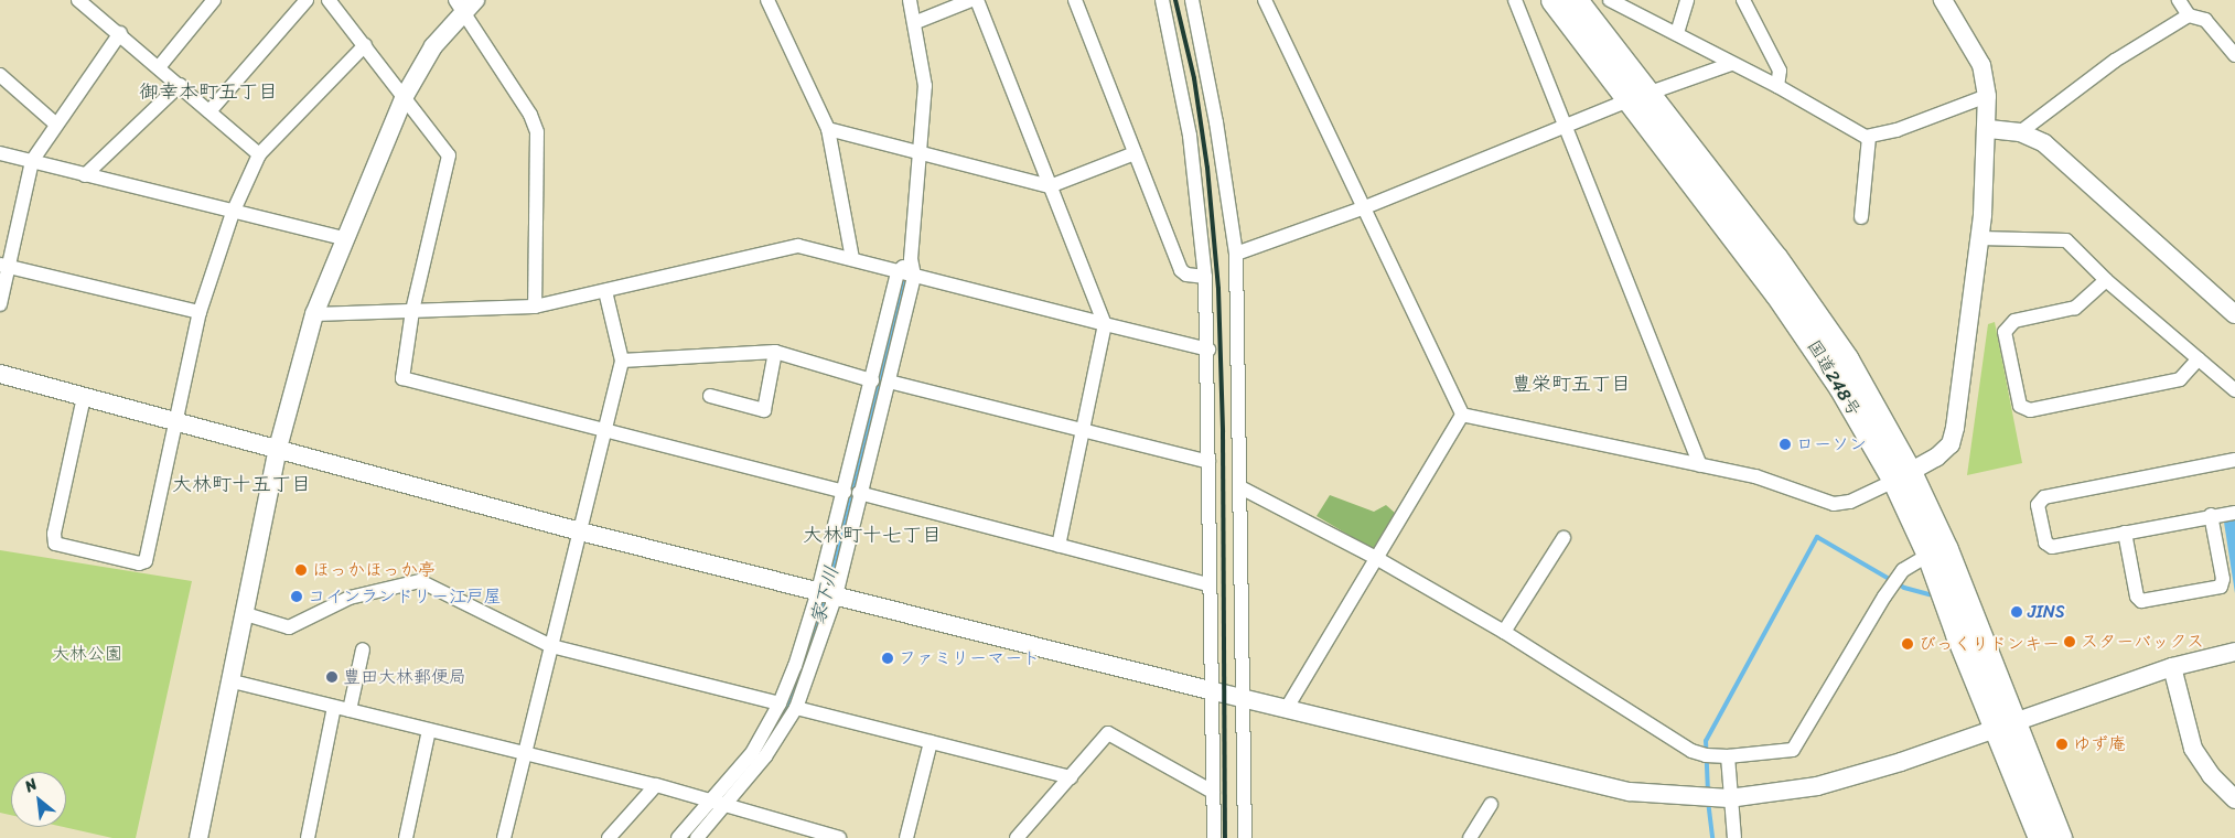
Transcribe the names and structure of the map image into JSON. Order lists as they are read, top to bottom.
{
  "streets": {
    "highway": ["国道248号"]
  },
  "districts": [
    "御幸本町五丁目",
    "豊栄町五丁目",
    "大林町十五丁目",
    "大林町十七丁目"
  ],
  "water": ["家下川"],
  "parks": ["大林公園"],
  "places": [
    "ローソン",
    "ほっかほっか亭",
    "コインランドリー江戸屋",
    "JINS",
    "スターバックス",
    "びっくりドンキー",
    "ファミリーマート",
    "豊田大林郵便局",
    "ゆず庵"
  ],
  "north": "top left"
}
